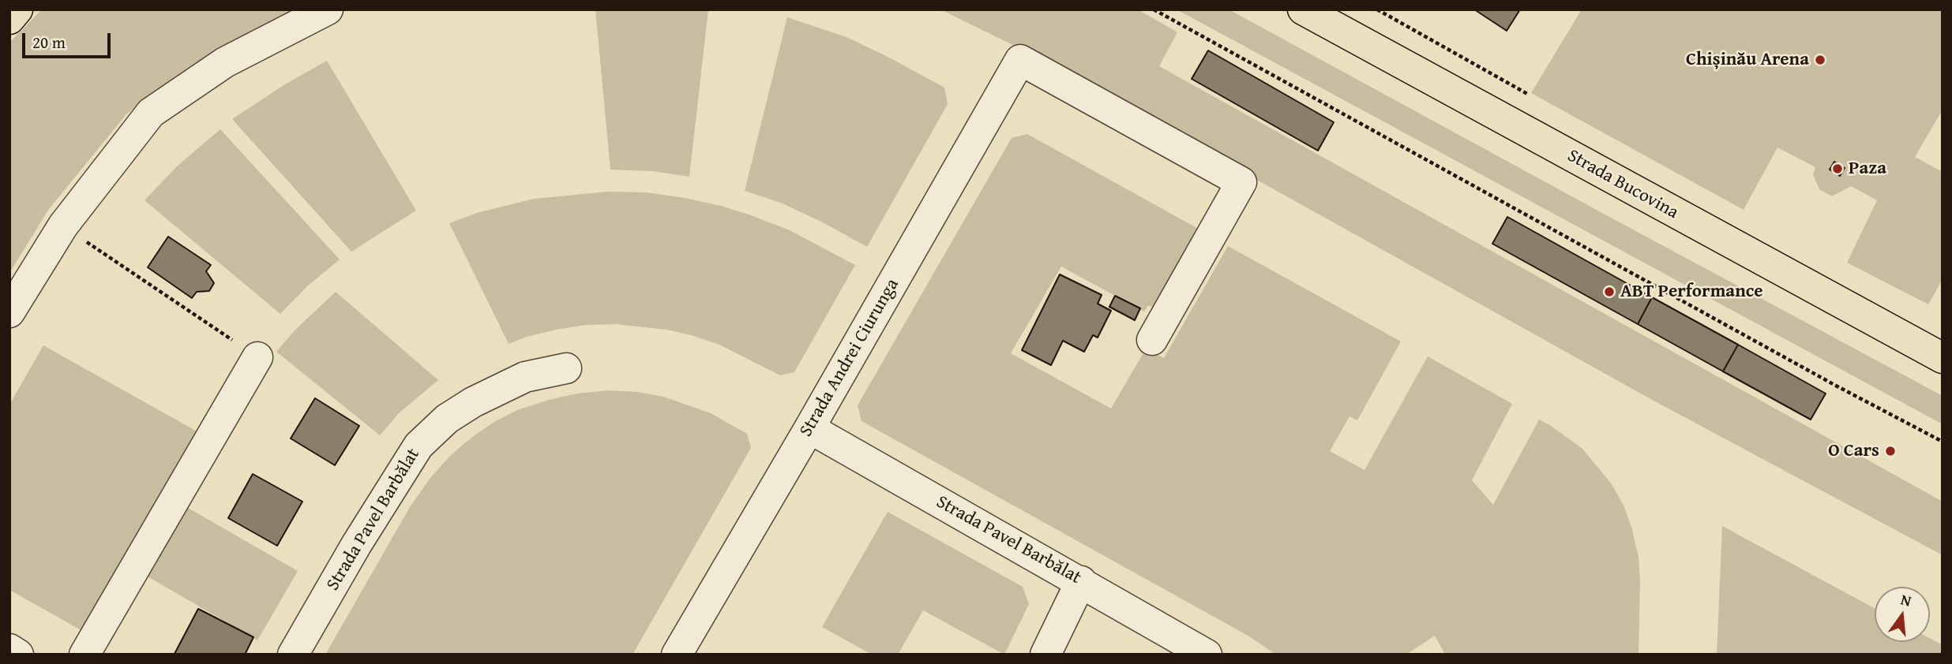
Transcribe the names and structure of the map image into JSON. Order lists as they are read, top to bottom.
{
  "streets": {
    "main road": ["Strada Bucovina"],
    "street": ["Strada Andrei Ciurunga", "Strada Pavel Barbălat"]
  },
  "crossings": [
    ["Strada Andrei Ciurunga", "Strada Pavel Barbălat"]
  ],
  "places": [
    "Chișinău Arena",
    "Paza",
    "ABT Performance",
    "O Cars"
  ],
  "scale_bar": "20 m",
  "north": "top"
}
